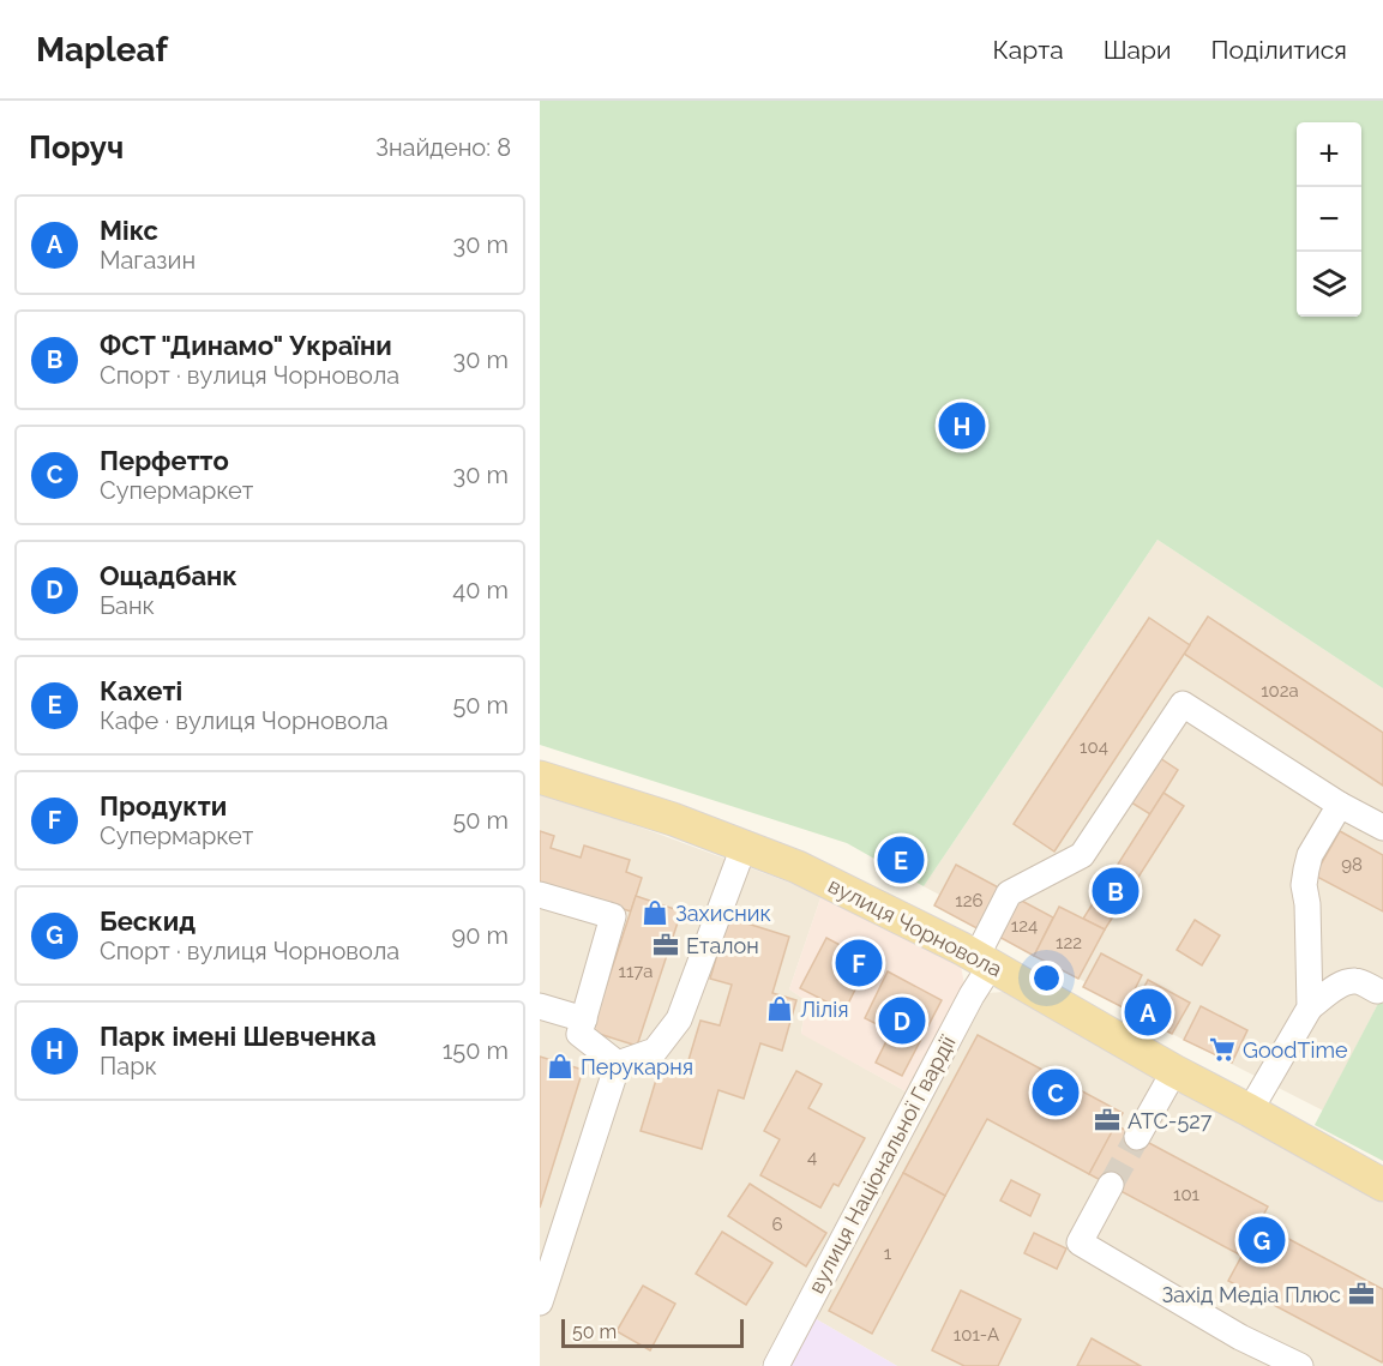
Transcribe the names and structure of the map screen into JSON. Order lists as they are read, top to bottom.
{
  "streets": {
    "main road": ["вулиця Чорновола"],
    "street": ["вулиця Національної Гвардії"]
  },
  "crossings": [
    ["вулиця Чорновола", "вулиця Національної Гвардії"]
  ],
  "places": {
    "shop": ["Захисник", "Лілія", "Перукарня"],
    "office": ["Еталон", "АТС-527", "Захід Медіа Плюс"],
    "supermarket": ["GoodTime"]
  },
  "house_numbers": [
    "102а",
    "104",
    "98",
    "126",
    "124",
    "122",
    "117а",
    "4",
    "101",
    "6",
    "1",
    "101-А"
  ],
  "scale_bar": "50 m",
  "page": {
    "header": "Mapleaf",
    "nav": ["Карта", "Шари", "Поділитися"],
    "heading": ["Поруч", "Знайдено: 8"],
    "map_buttons": ["+", "−"],
    "list": [
      {
        "mark": "A",
        "name": "Мікс",
        "note": "Магазин",
        "value": "30 m"
      },
      {
        "mark": "B",
        "name": "ФСТ \"Динамо\" України",
        "note": "Спорт · вулиця Чорновола",
        "value": "30 m"
      },
      {
        "mark": "C",
        "name": "Перфетто",
        "note": "Супермаркет",
        "value": "30 m"
      },
      {
        "mark": "D",
        "name": "Ощадбанк",
        "note": "Банк",
        "value": "40 m"
      },
      {
        "mark": "E",
        "name": "Кахеті",
        "note": "Кафе · вулиця Чорновола",
        "value": "50 m"
      },
      {
        "mark": "F",
        "name": "Продукти",
        "note": "Супермаркет",
        "value": "50 m"
      },
      {
        "mark": "G",
        "name": "Бескид",
        "note": "Спорт · вулиця Чорновола",
        "value": "90 m"
      },
      {
        "mark": "H",
        "name": "Парк імені Шевченка",
        "note": "Парк",
        "value": "150 m"
      }
    ],
    "pins": [
      "H",
      "E",
      "B",
      "F",
      "A",
      "D",
      "C",
      "G"
    ],
    "scale": "50 m"
  }
}
